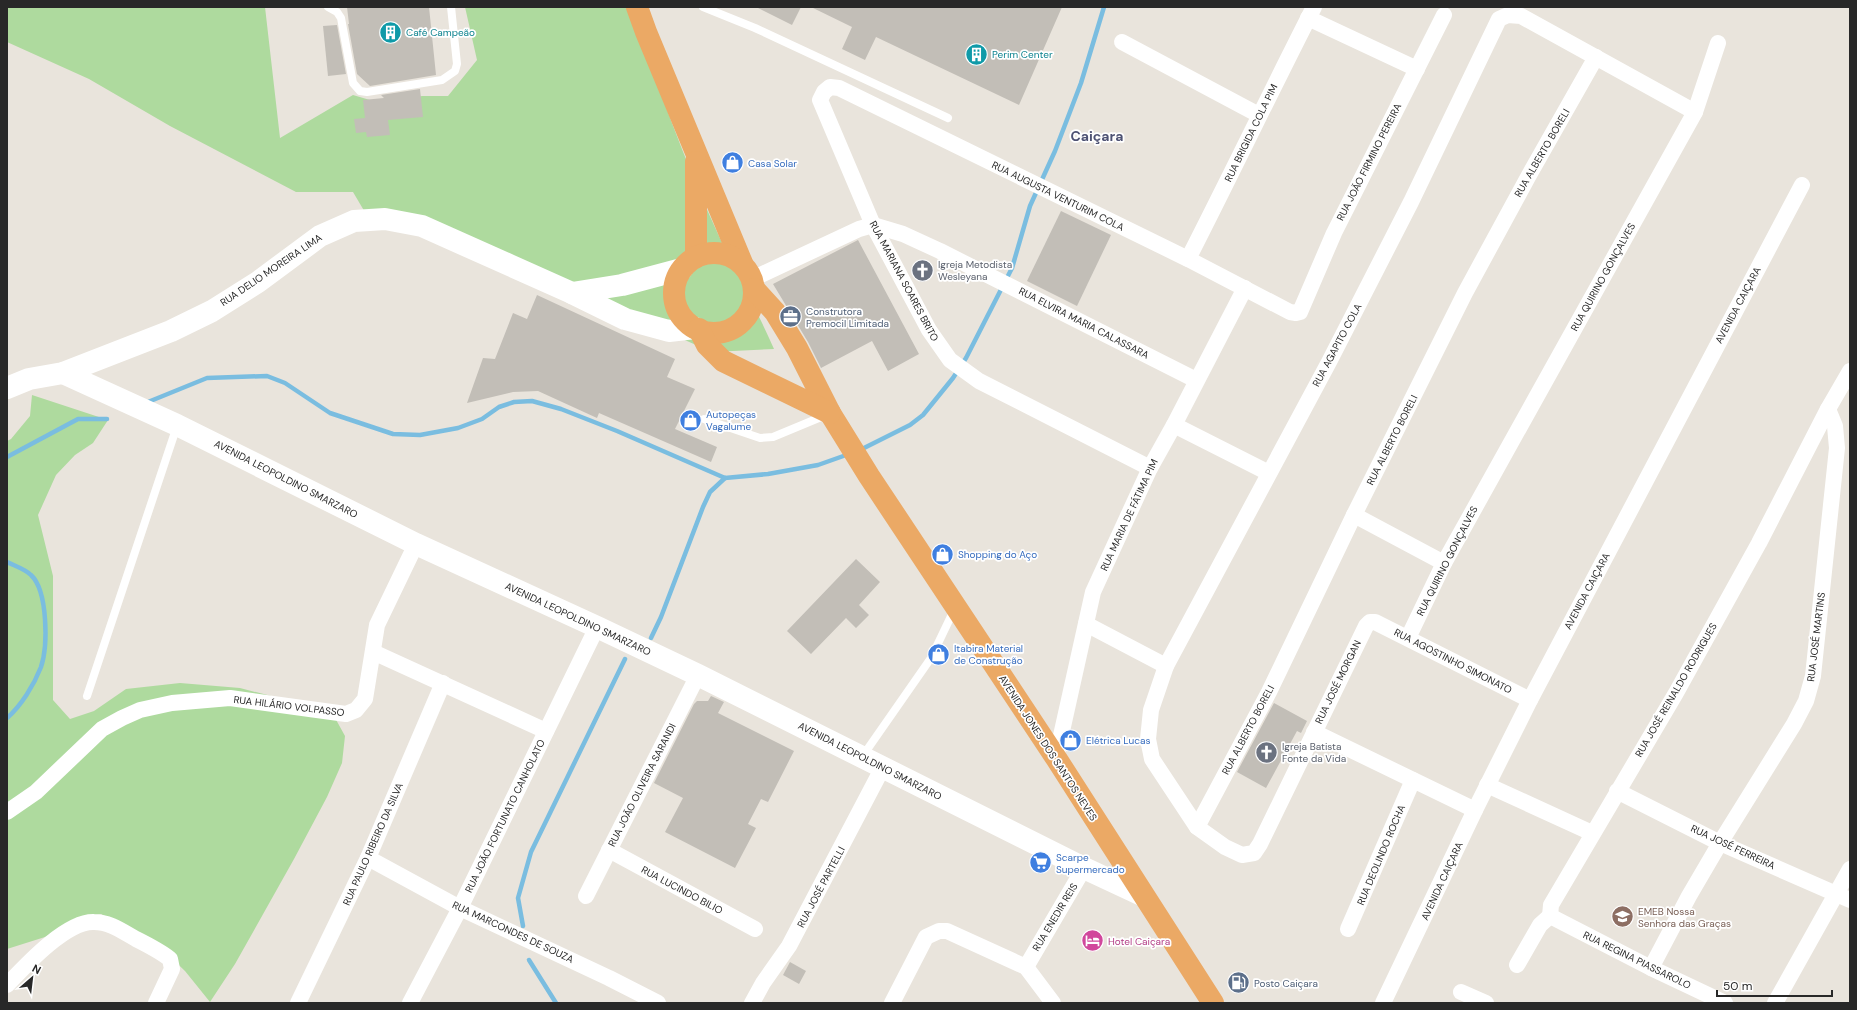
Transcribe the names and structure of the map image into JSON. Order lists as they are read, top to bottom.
{
  "streets": {
    "highway": ["AVENIDA JONES DOS SANTOS NEVES"],
    "street": [
      "RUA BRIGIDA COLA PIM",
      "RUA ALBERTO BORELI",
      "RUA JOÃO FIRMINO PEREIRA",
      "RUA AUGUSTA VENTURIM COLA",
      "RUA DELIO MOREIRA LIMA",
      "RUA QUIRINO GONÇALVES",
      "RUA MARIANA SOARES BRITO",
      "AVENIDA CAIÇARA",
      "RUA ELVIRA MARIA CALASSARA",
      "RUA AGAPITO COLA",
      "AVENIDA LEOPOLDINO SMARZARO",
      "RUA MARIA DE FÁTIMA PIM",
      "RUA JOSÉ MARTINS",
      "RUA AGOSTINHO SIMONATO",
      "RUA JOSÉ MORGAN",
      "RUA JOSÉ REINALDO RODRIGUES",
      "RUA HILÁRIO VOLPASSO",
      "RUA JOÃO OLIVEIRA SARANDI",
      "RUA JOÃO FORTUNATO CANHOLATO",
      "RUA PAULO RIBEIRO DA SILVA",
      "RUA JOSÉ FERREIRA",
      "RUA DEOLINDO ROCHA",
      "RUA JOSÉ PARTELLI",
      "RUA LUCINDO BILIO",
      "RUA ENEDIR REIS",
      "RUA MARCONDES DE SOUZA",
      "RUA REGINA PIASSAROLO"
    ]
  },
  "crossings": [
    ["RUA BRIGIDA COLA PIM", "RUA AUGUSTA VENTURIM COLA"],
    ["RUA ALBERTO BORELI", "RUA AGAPITO COLA"],
    ["RUA ALBERTO BORELI", "RUA JOSÉ MORGAN"],
    ["RUA JOÃO FIRMINO PEREIRA", "RUA AUGUSTA VENTURIM COLA"],
    ["RUA AUGUSTA VENTURIM COLA", "RUA MARIANA SOARES BRITO"],
    ["RUA AUGUSTA VENTURIM COLA", "RUA MARIA DE FÁTIMA PIM"],
    ["RUA DELIO MOREIRA LIMA", "AVENIDA LEOPOLDINO SMARZARO"],
    ["RUA DELIO MOREIRA LIMA", "AVENIDA JONES DOS SANTOS NEVES"],
    ["RUA QUIRINO GONÇALVES", "RUA AGOSTINHO SIMONATO"],
    ["RUA MARIANA SOARES BRITO", "RUA ELVIRA MARIA CALASSARA"],
    ["RUA MARIANA SOARES BRITO", "RUA MARIA DE FÁTIMA PIM"],
    ["AVENIDA CAIÇARA", "RUA AGOSTINHO SIMONATO"],
    ["RUA ELVIRA MARIA CALASSARA", "RUA MARIA DE FÁTIMA PIM"],
    ["RUA AGAPITO COLA", "RUA JOSÉ MORGAN"],
    ["AVENIDA LEOPOLDINO SMARZARO", "RUA HILÁRIO VOLPASSO"],
    ["AVENIDA LEOPOLDINO SMARZARO", "AVENIDA JONES DOS SANTOS NEVES"],
    ["AVENIDA LEOPOLDINO SMARZARO", "RUA JOÃO OLIVEIRA SARANDI"],
    ["AVENIDA LEOPOLDINO SMARZARO", "RUA JOÃO FORTUNATO CANHOLATO"],
    ["AVENIDA LEOPOLDINO SMARZARO", "RUA JOSÉ PARTELLI"],
    ["AVENIDA LEOPOLDINO SMARZARO", "RUA ENEDIR REIS"],
    ["RUA MARIA DE FÁTIMA PIM", "AVENIDA JONES DOS SANTOS NEVES"],
    ["RUA JOSÉ MARTINS", "RUA JOSÉ REINALDO RODRIGUES"],
    ["RUA JOSÉ MARTINS", "RUA JOSÉ FERREIRA"],
    ["RUA JOSÉ MARTINS", "RUA REGINA PIASSAROLO"],
    ["RUA AGOSTINHO SIMONATO", "RUA JOSÉ MORGAN"],
    ["RUA JOSÉ REINALDO RODRIGUES", "RUA JOSÉ FERREIRA"],
    ["RUA JOSÉ REINALDO RODRIGUES", "RUA REGINA PIASSAROLO"],
    ["RUA JOÃO OLIVEIRA SARANDI", "RUA LUCINDO BILIO"],
    ["RUA JOÃO FORTUNATO CANHOLATO", "RUA MARCONDES DE SOUZA"],
    ["RUA PAULO RIBEIRO DA SILVA", "RUA MARCONDES DE SOUZA"]
  ],
  "districts": ["Caiçara"],
  "places": {
    "building": ["Café Campeão", "Perim Center"],
    "shop": [
      "Casa Solar",
      "Autopeças Vagalume",
      "Shopping do Aço",
      "Itabira Material de Construção",
      "Elétrica Lucas"
    ],
    "church": ["Igreja Metodista Wesleyana", "Igreja Batista Fonte da Vida"],
    "office": ["Construtora Premocil Limitada"],
    "supermarket": ["Scarpe Supermercado"],
    "school or university": ["EMEB Nossa Senhora das Graças"],
    "hotel": ["Hotel Caiçara"],
    "fuel station": ["Posto Caiçara"]
  },
  "scale_bar": "50 m",
  "north": "top right"
}
